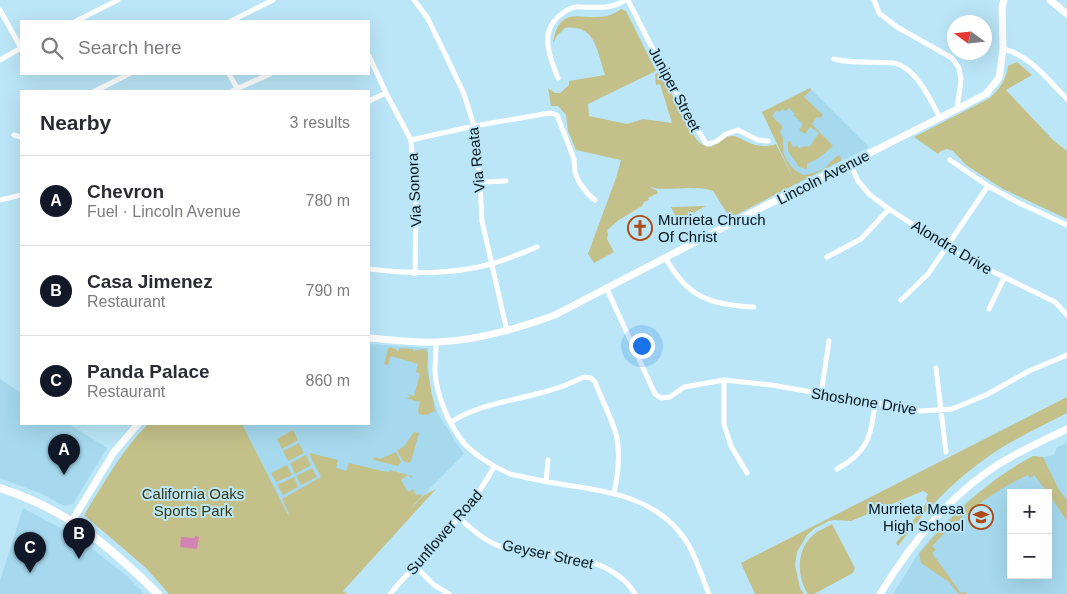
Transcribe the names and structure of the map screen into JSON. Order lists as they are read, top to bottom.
{
  "streets": {
    "street": [
      "Juniper Street",
      "Via Reata",
      "Lincoln Avenue",
      "Via Sonora",
      "Alondra Drive",
      "Shoshone Drive",
      "Sunflower Road",
      "Geyser Street"
    ]
  },
  "crossings": [
    ["Via Reata", "Lincoln Avenue"],
    ["Lincoln Avenue", "Alondra Drive"],
    ["Lincoln Avenue", "Shoshone Drive"],
    ["Sunflower Road", "Geyser Street"]
  ],
  "parks": ["California Oaks Sports Park"],
  "places": {
    "church": ["Murrieta Chruch Of Christ"],
    "school or university": ["Murrieta Mesa High School"]
  },
  "north": "left",
  "page": {
    "search": "Search here",
    "heading": ["Nearby", "3 results"],
    "list": [
      {
        "mark": "A",
        "name": "Chevron",
        "note": "Fuel · Lincoln Avenue",
        "value": "780 m"
      },
      {
        "mark": "B",
        "name": "Casa Jimenez",
        "note": "Restaurant",
        "value": "790 m"
      },
      {
        "mark": "C",
        "name": "Panda Palace",
        "note": "Restaurant",
        "value": "860 m"
      }
    ],
    "pins": ["A", "B", "C"],
    "map_buttons": ["+", "−"]
  }
}
